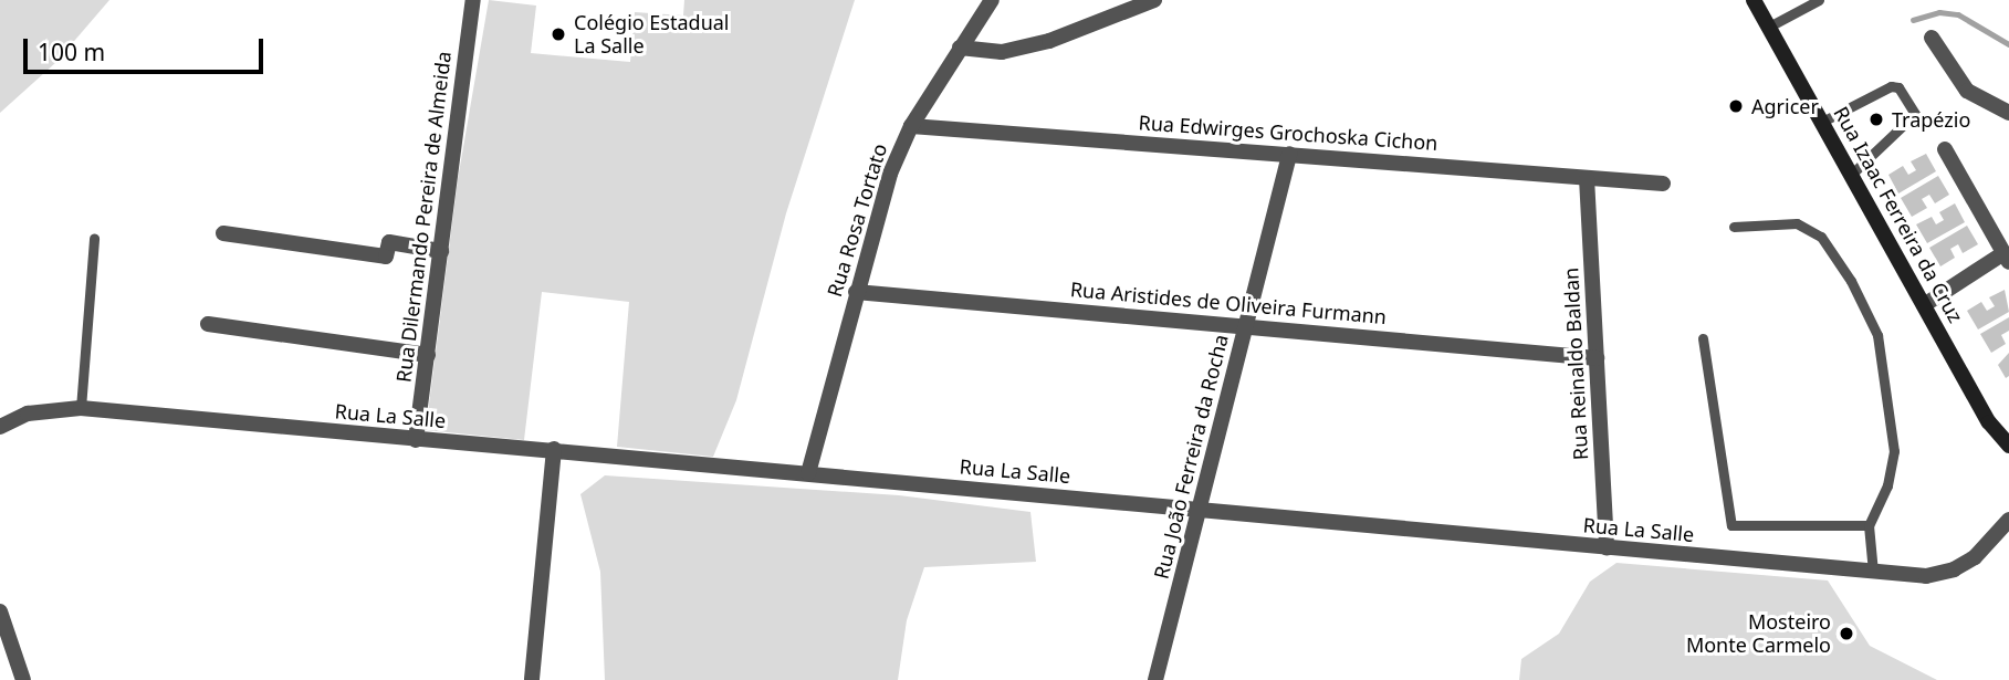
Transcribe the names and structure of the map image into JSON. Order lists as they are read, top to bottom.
{
  "streets": {
    "main road": ["Rua Izaac Ferreira da Cruz"],
    "street": [
      "Rua Edwirges Grochoska Cichon",
      "Rua Dilermando Pereira de Almeida",
      "Rua Rosa Tortato",
      "Rua Aristides de Oliveira Furmann",
      "Rua Reinaldo Baldan",
      "Rua La Salle",
      "Rua João Ferreira da Rocha"
    ]
  },
  "crossings": [
    ["Rua Edwirges Grochoska Cichon", "Rua Rosa Tortato"],
    ["Rua Edwirges Grochoska Cichon", "Rua Reinaldo Baldan"],
    ["Rua Edwirges Grochoska Cichon", "Rua João Ferreira da Rocha"],
    ["Rua Dilermando Pereira de Almeida", "Rua La Salle"],
    ["Rua Rosa Tortato", "Rua Aristides de Oliveira Furmann"],
    ["Rua Rosa Tortato", "Rua La Salle"],
    ["Rua Aristides de Oliveira Furmann", "Rua Reinaldo Baldan"],
    ["Rua Aristides de Oliveira Furmann", "Rua João Ferreira da Rocha"],
    ["Rua Reinaldo Baldan", "Rua La Salle"],
    ["Rua La Salle", "Rua João Ferreira da Rocha"]
  ],
  "places": [
    "Colégio Estadual La Salle",
    "Agricer",
    "Trapézio",
    "Mosteiro Monte Carmelo"
  ],
  "scale_bar": "100 m"
}
